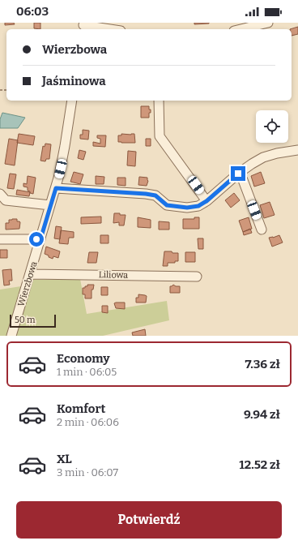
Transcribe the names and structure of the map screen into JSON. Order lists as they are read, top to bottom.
{
  "streets": {
    "street": ["Liliowa", "Wierzbowa"]
  },
  "crossings": [
    ["Liliowa", "Wierzbowa"]
  ],
  "scale_bar": "50 m",
  "page": {
    "status": "06:03",
    "banner": ["Wierzbowa", "Jaśminowa"],
    "scale": "50 m",
    "list": [
      {
        "name": "Economy",
        "note": "1 min · 06:05",
        "value": "7.36 zł"
      },
      {
        "name": "Komfort",
        "note": "2 min · 06:06",
        "value": "9.94 zł"
      },
      {
        "name": "XL",
        "note": "3 min · 06:07",
        "value": "12.52 zł"
      }
    ],
    "buttons": "Potwierdź"
  }
}
